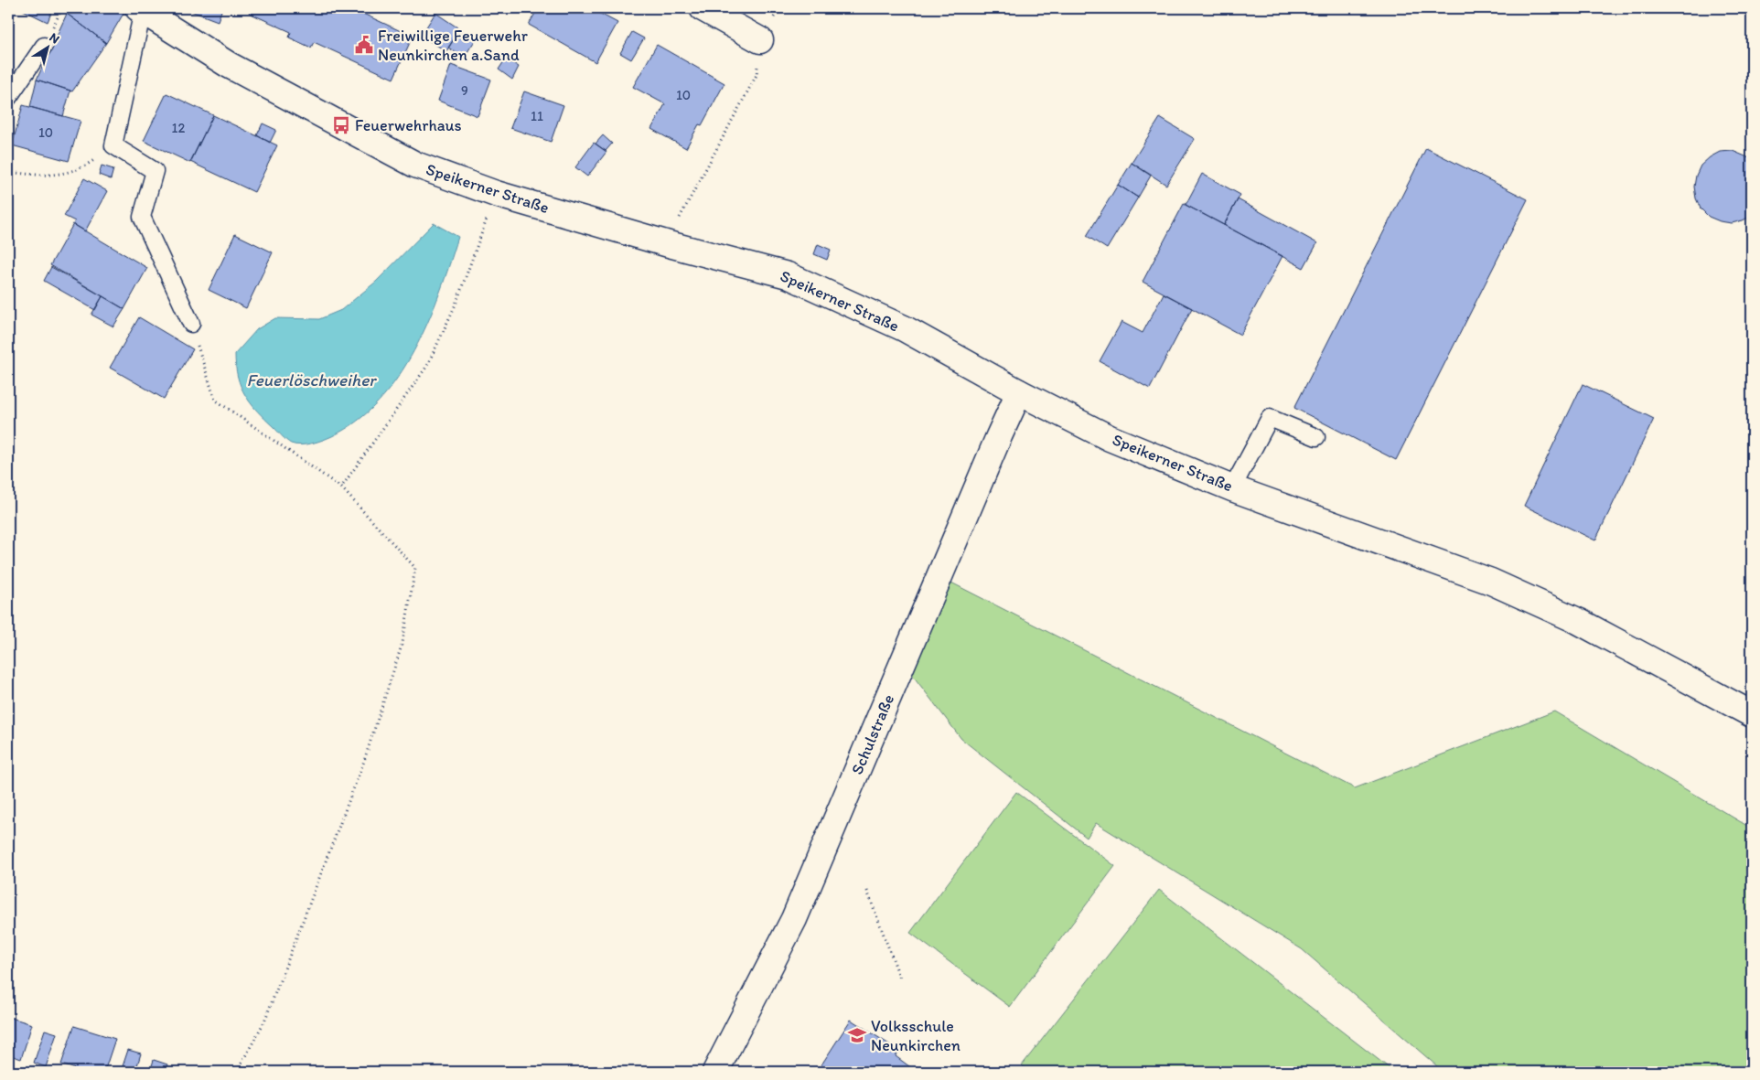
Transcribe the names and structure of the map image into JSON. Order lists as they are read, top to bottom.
{
  "streets": {
    "street": ["Speikerner Straße", "Schulstraße"]
  },
  "crossings": [
    ["Speikerner Straße", "Schulstraße"]
  ],
  "water": ["Feuerlöschweiher"],
  "places": {
    "public building": ["Freiwillige Feuerwehr Neunkirchen a.Sand"],
    "bus stop": ["Feuerwehrhaus"],
    "school or university": ["Volksschule Neunkirchen"]
  },
  "house_numbers": [
    "9",
    "10",
    "11",
    "12",
    "10"
  ],
  "north": "top right"
}
